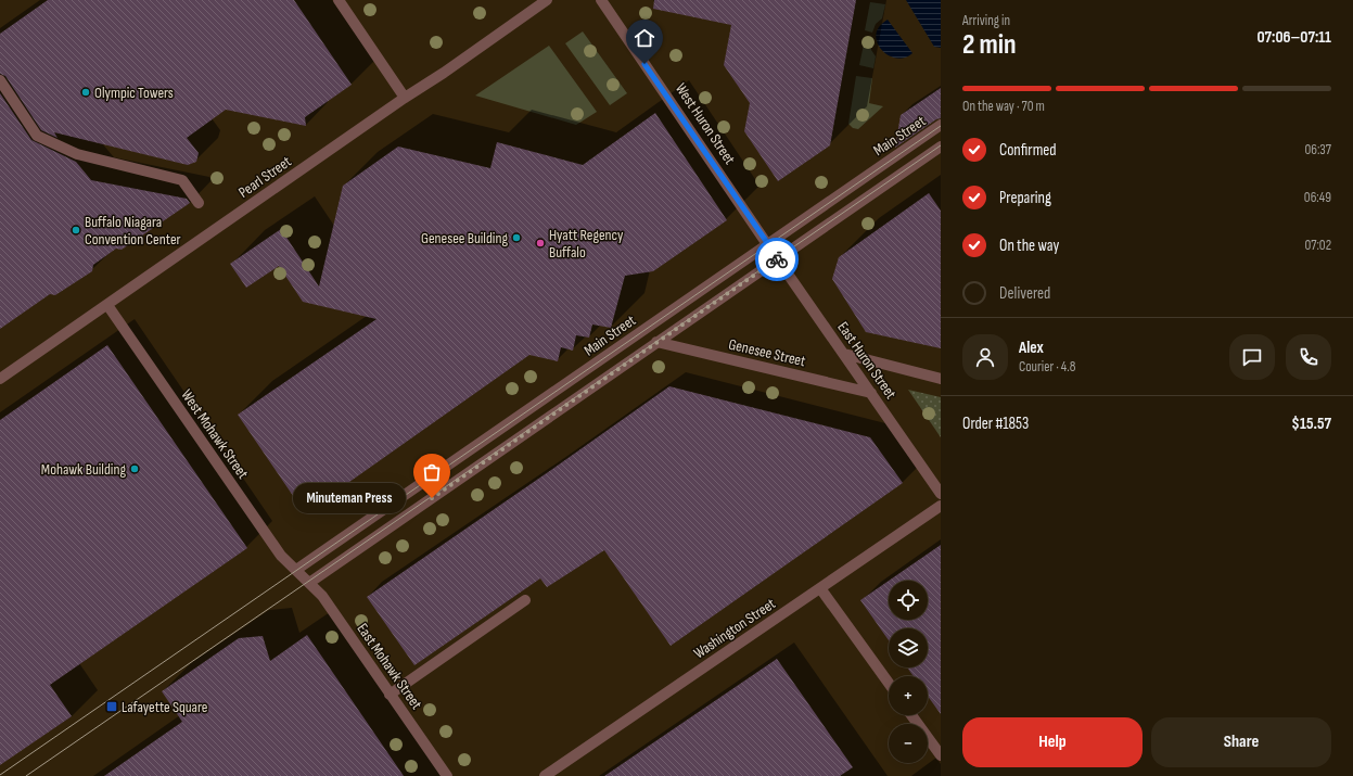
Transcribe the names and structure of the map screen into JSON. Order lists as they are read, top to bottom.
{
  "streets": {
    "street": [
      "West Huron Street",
      "Main Street",
      "Pearl Street",
      "Genesee Street",
      "East Huron Street",
      "West Mohawk Street",
      "Washington Street",
      "East Mohawk Street"
    ]
  },
  "crossings": [
    ["West Huron Street", "Main Street"],
    ["West Huron Street", "East Huron Street"],
    ["Main Street", "Genesee Street"],
    ["Main Street", "East Huron Street"],
    ["Main Street", "West Mohawk Street"],
    ["Main Street", "East Mohawk Street"],
    ["Pearl Street", "West Mohawk Street"],
    ["Genesee Street", "East Huron Street"],
    ["West Mohawk Street", "East Mohawk Street"]
  ],
  "places": {
    "other": [
      "Olympic Towers",
      "Buffalo Niagara Convention Center",
      "Genesee Building",
      "Hyatt Regency Buffalo",
      "Mohawk Building",
      "Minuteman Press"
    ],
    "transit": ["Lafayette Square"]
  },
  "page": {
    "heading": ["2 min", "Arriving in", "07:06–07:11"],
    "panel": [
      "Alex",
      "Courier · 4.8",
      "Order #1853",
      "$15.57"
    ],
    "bar": "On the way · 70 m",
    "list": [
      ["Confirmed", "06:37"],
      ["Preparing", "06:49"],
      ["On the way", "07:02"],
      "Delivered"
    ],
    "bubble": "Minuteman Press",
    "map_buttons": ["+", "−"],
    "buttons": ["Help", "Share"]
  }
}
